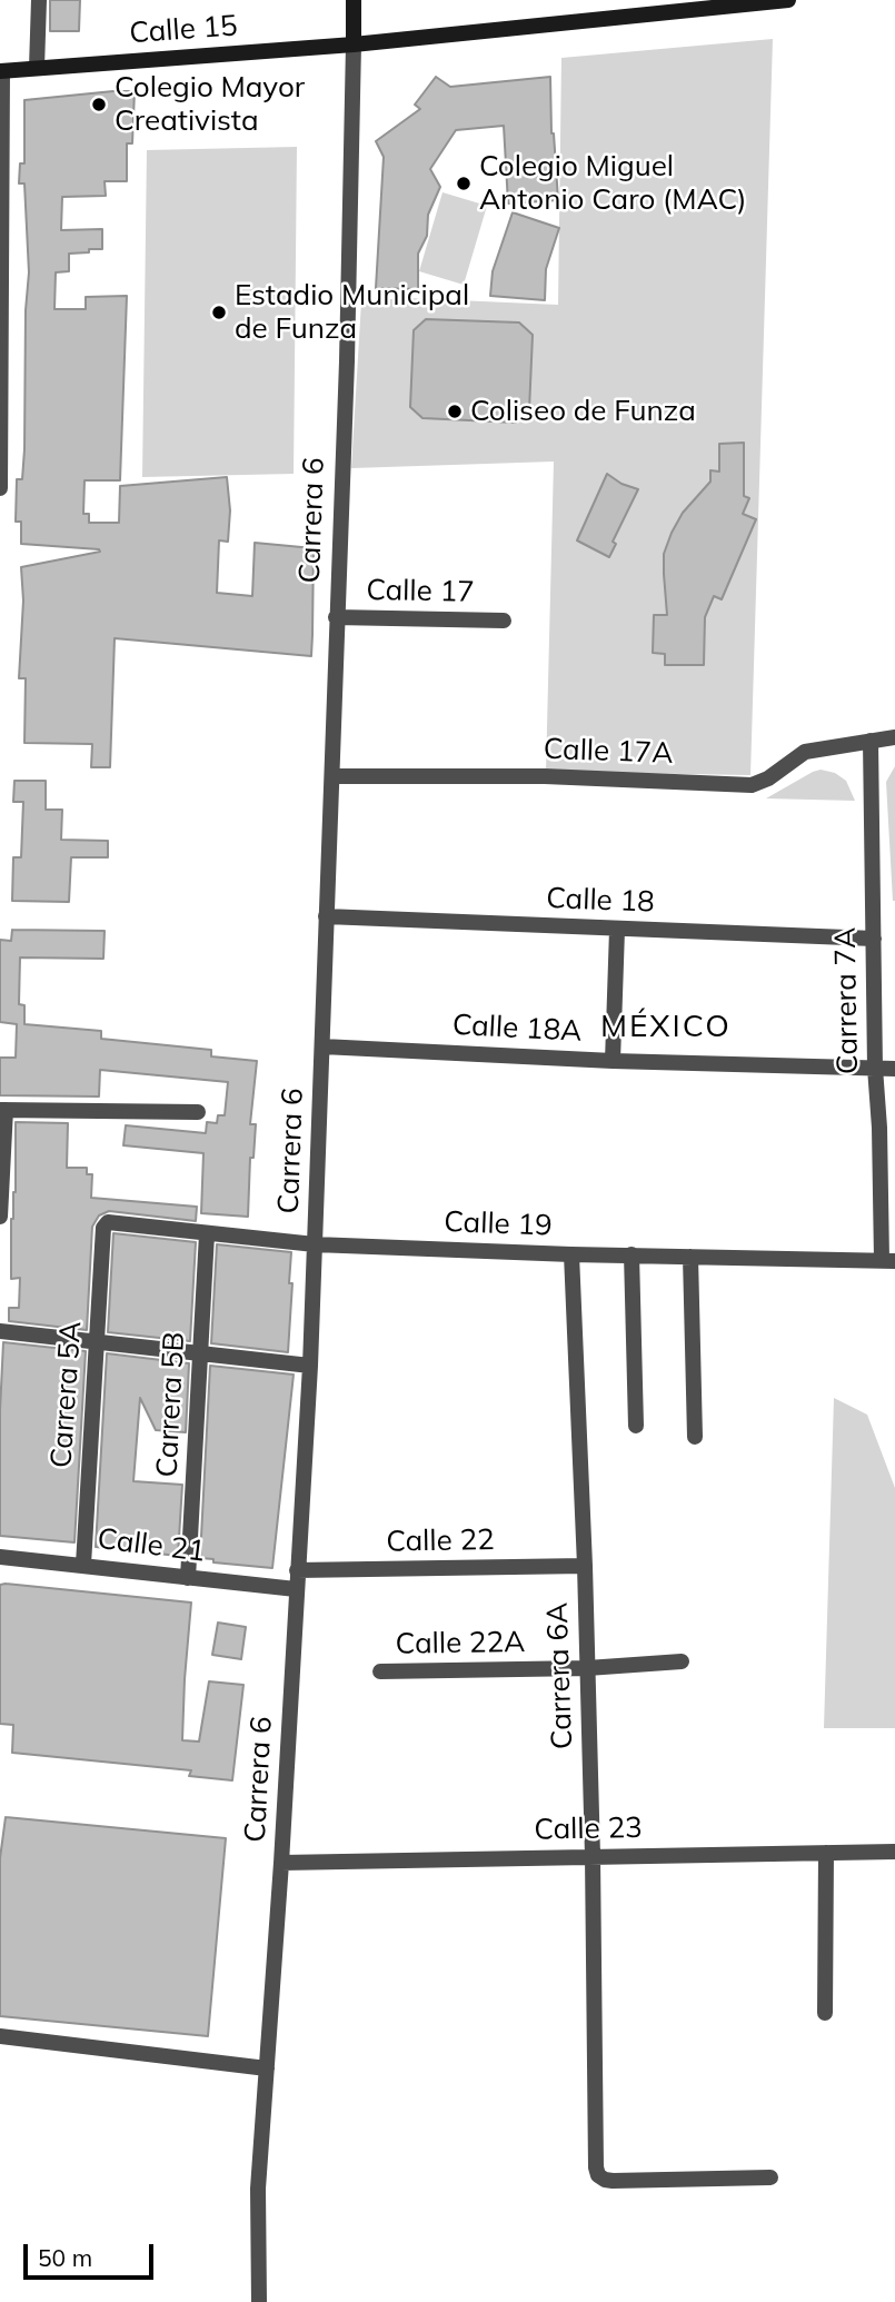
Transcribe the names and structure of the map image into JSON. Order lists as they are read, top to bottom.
{
  "streets": {
    "street": [
      "Calle 15",
      "Carrera 6",
      "Calle 17",
      "Calle 17A",
      "Calle 18",
      "Carrera 7A",
      "Calle 18A",
      "Calle 19",
      "Carrera 5A",
      "Carrera 5B",
      "Calle 22",
      "Calle 21",
      "Calle 22A",
      "Carrera 6A",
      "Calle 23"
    ]
  },
  "crossings": [
    ["Calle 15", "Carrera 6"],
    ["Carrera 6", "Calle 17"],
    ["Carrera 6", "Calle 17A"],
    ["Carrera 6", "Calle 18"],
    ["Carrera 6", "Calle 18A"],
    ["Carrera 6", "Calle 19"],
    ["Carrera 6", "Calle 22"],
    ["Carrera 6", "Calle 21"],
    ["Carrera 6", "Calle 23"],
    ["Calle 17A", "Carrera 7A"],
    ["Calle 18", "Carrera 7A"],
    ["Carrera 7A", "Calle 18A"],
    ["Carrera 7A", "Calle 19"],
    ["Calle 19", "Carrera 5A"],
    ["Calle 19", "Carrera 5B"],
    ["Calle 19", "Carrera 6A"],
    ["Carrera 5A", "Calle 21"],
    ["Carrera 5B", "Calle 21"],
    ["Calle 22", "Carrera 6A"],
    ["Calle 22A", "Carrera 6A"],
    ["Carrera 6A", "Calle 23"]
  ],
  "districts": ["MÉXICO"],
  "places": [
    "Colegio Mayor Creativista",
    "Colegio Miguel Antonio Caro (MAC)",
    "Estadio Municipal de Funza",
    "Coliseo de Funza"
  ],
  "scale_bar": "50 m"
}
